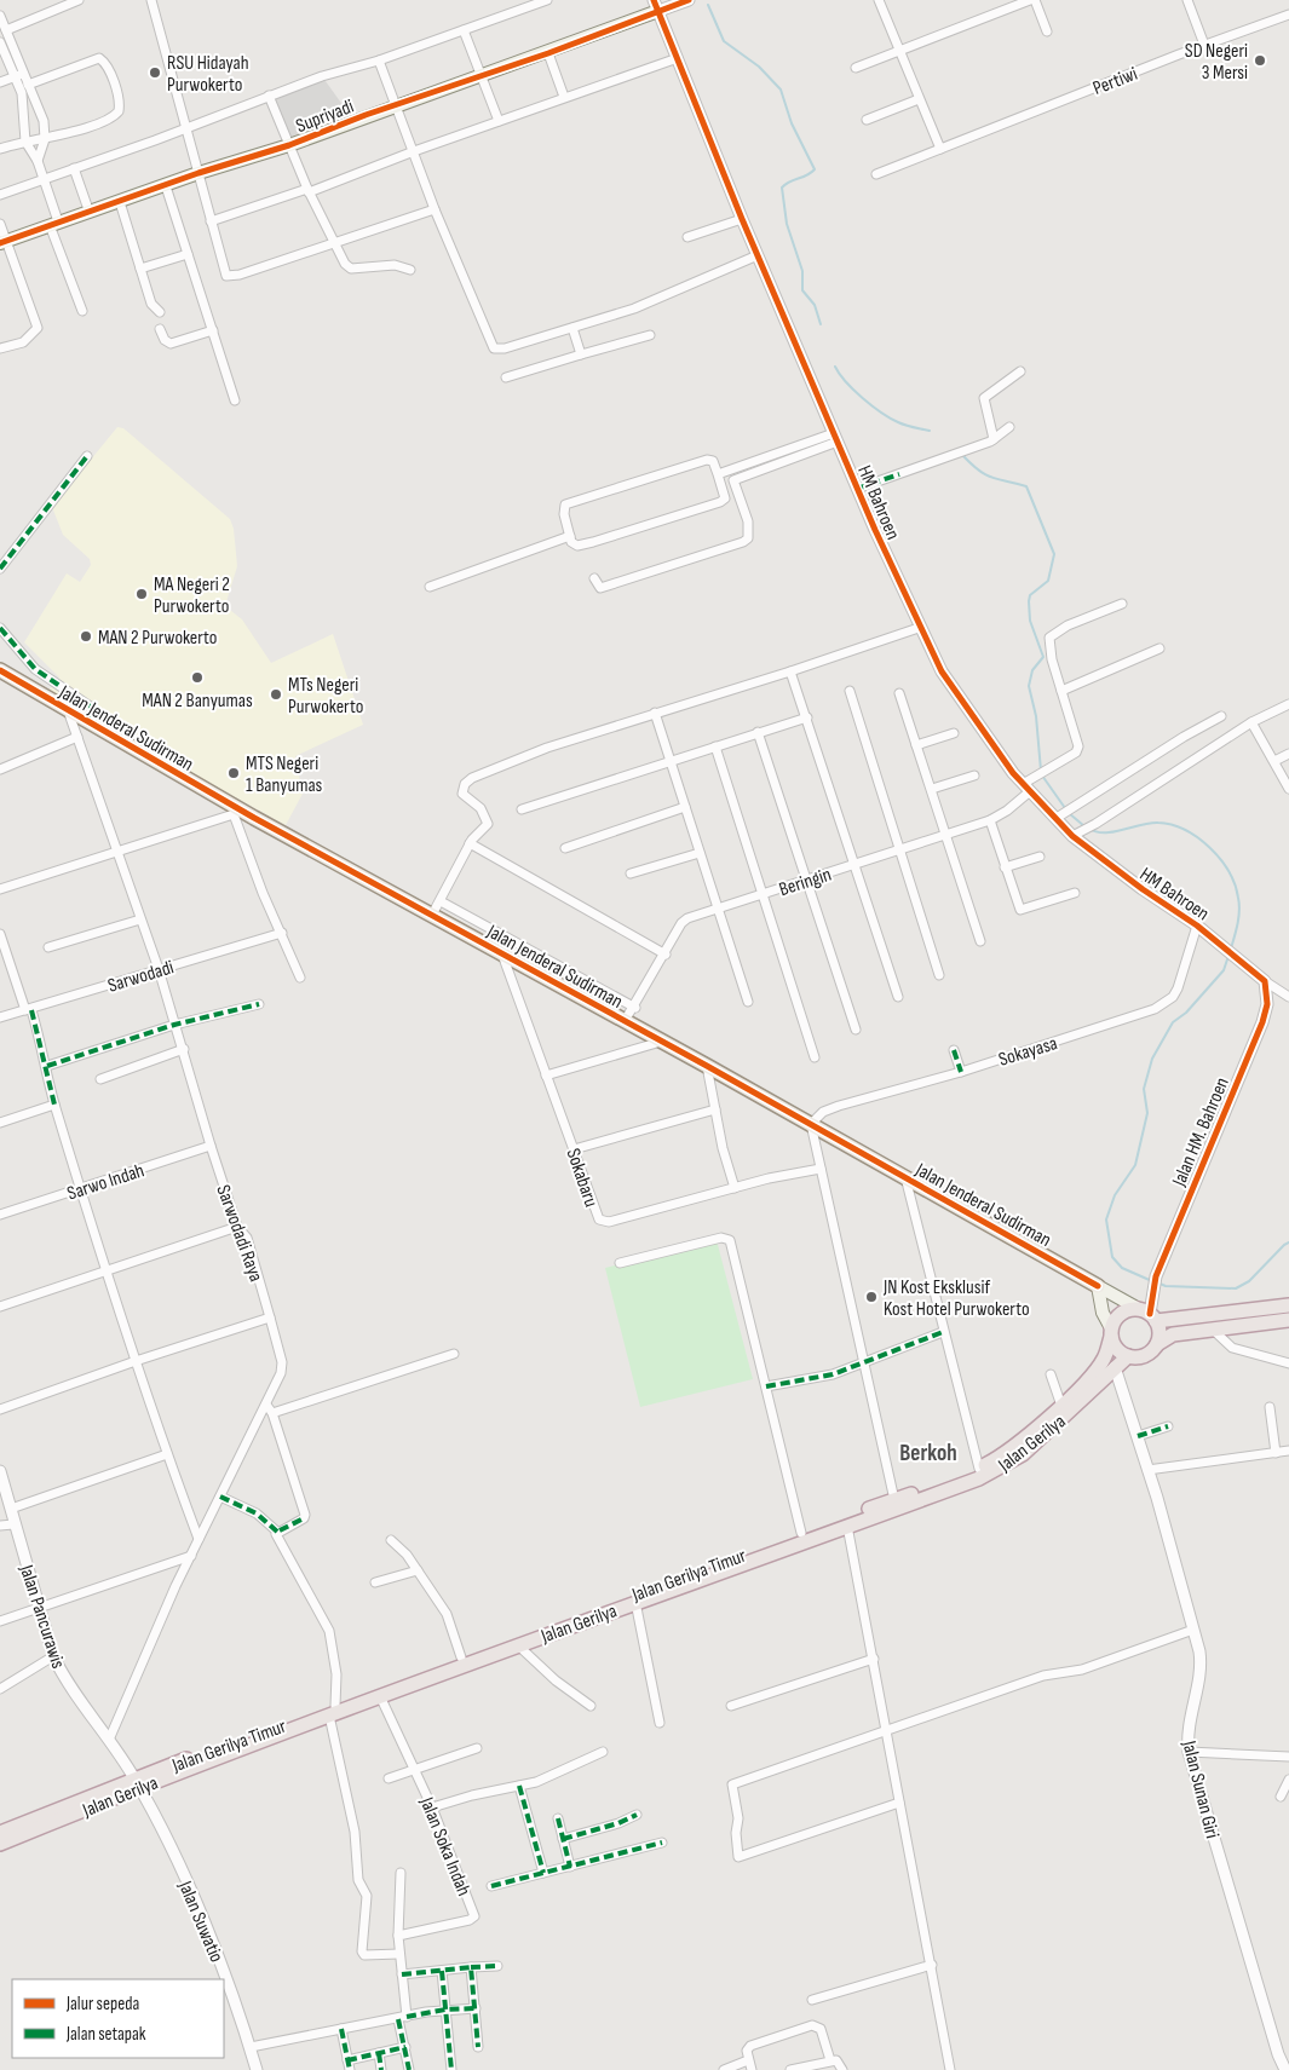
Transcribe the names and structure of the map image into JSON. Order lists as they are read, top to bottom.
{
  "streets": {
    "highway": ["Jalan Gerilya", "Jalan Gerilya Timur"],
    "main road": ["Supriyadi", "Jalan Jenderal Sudirman"],
    "street": [
      "Pertiwi",
      "HM Bahroen",
      "Beringin",
      "Sarwodadi",
      "Sokayasa",
      "Jalan HM. Bahroen",
      "Sokabaru",
      "Sarwo Indah",
      "Sarwodadi Raya",
      "Jalan Pancurawis",
      "Jalan Sunan Giri",
      "Jalan Soka Indah",
      "Jalan Suwatio"
    ]
  },
  "crossings": [
    ["Supriyadi", "HM Bahroen"],
    ["HM Bahroen", "Beringin"],
    ["HM Bahroen", "Sokayasa"],
    ["HM Bahroen", "Jalan HM. Bahroen"],
    ["Jalan Jenderal Sudirman", "Beringin"],
    ["Jalan Jenderal Sudirman", "Sokayasa"],
    ["Jalan Jenderal Sudirman", "Sokabaru"],
    ["Jalan Jenderal Sudirman", "Sarwodadi Raya"],
    ["Sarwodadi", "Sarwodadi Raya"],
    ["Jalan HM. Bahroen", "Jalan Gerilya"],
    ["Jalan HM. Bahroen", "Jalan Gerilya Timur"],
    ["Sarwo Indah", "Sarwodadi Raya"],
    ["Sarwodadi Raya", "Jalan Pancurawis"],
    ["Jalan Gerilya", "Jalan Gerilya Timur"],
    ["Jalan Gerilya", "Jalan Pancurawis"],
    ["Jalan Gerilya", "Jalan Sunan Giri"],
    ["Jalan Gerilya", "Jalan Soka Indah"],
    ["Jalan Gerilya", "Jalan Suwatio"],
    ["Jalan Pancurawis", "Jalan Suwatio"]
  ],
  "districts": ["Berkoh"],
  "places": [
    "SD Negeri 3 Mersi",
    "RSU Hidayah Purwokerto",
    "MA Negeri 2 Purwokerto",
    "MAN 2 Purwokerto",
    "MAN 2 Banyumas",
    "MTs Negeri Purwokerto",
    "MTS Negeri 1 Banyumas",
    "JN Kost Eksklusif Kost Hotel Purwokerto"
  ],
  "legend": ["Jalur sepeda", "Jalan setapak"]
}
